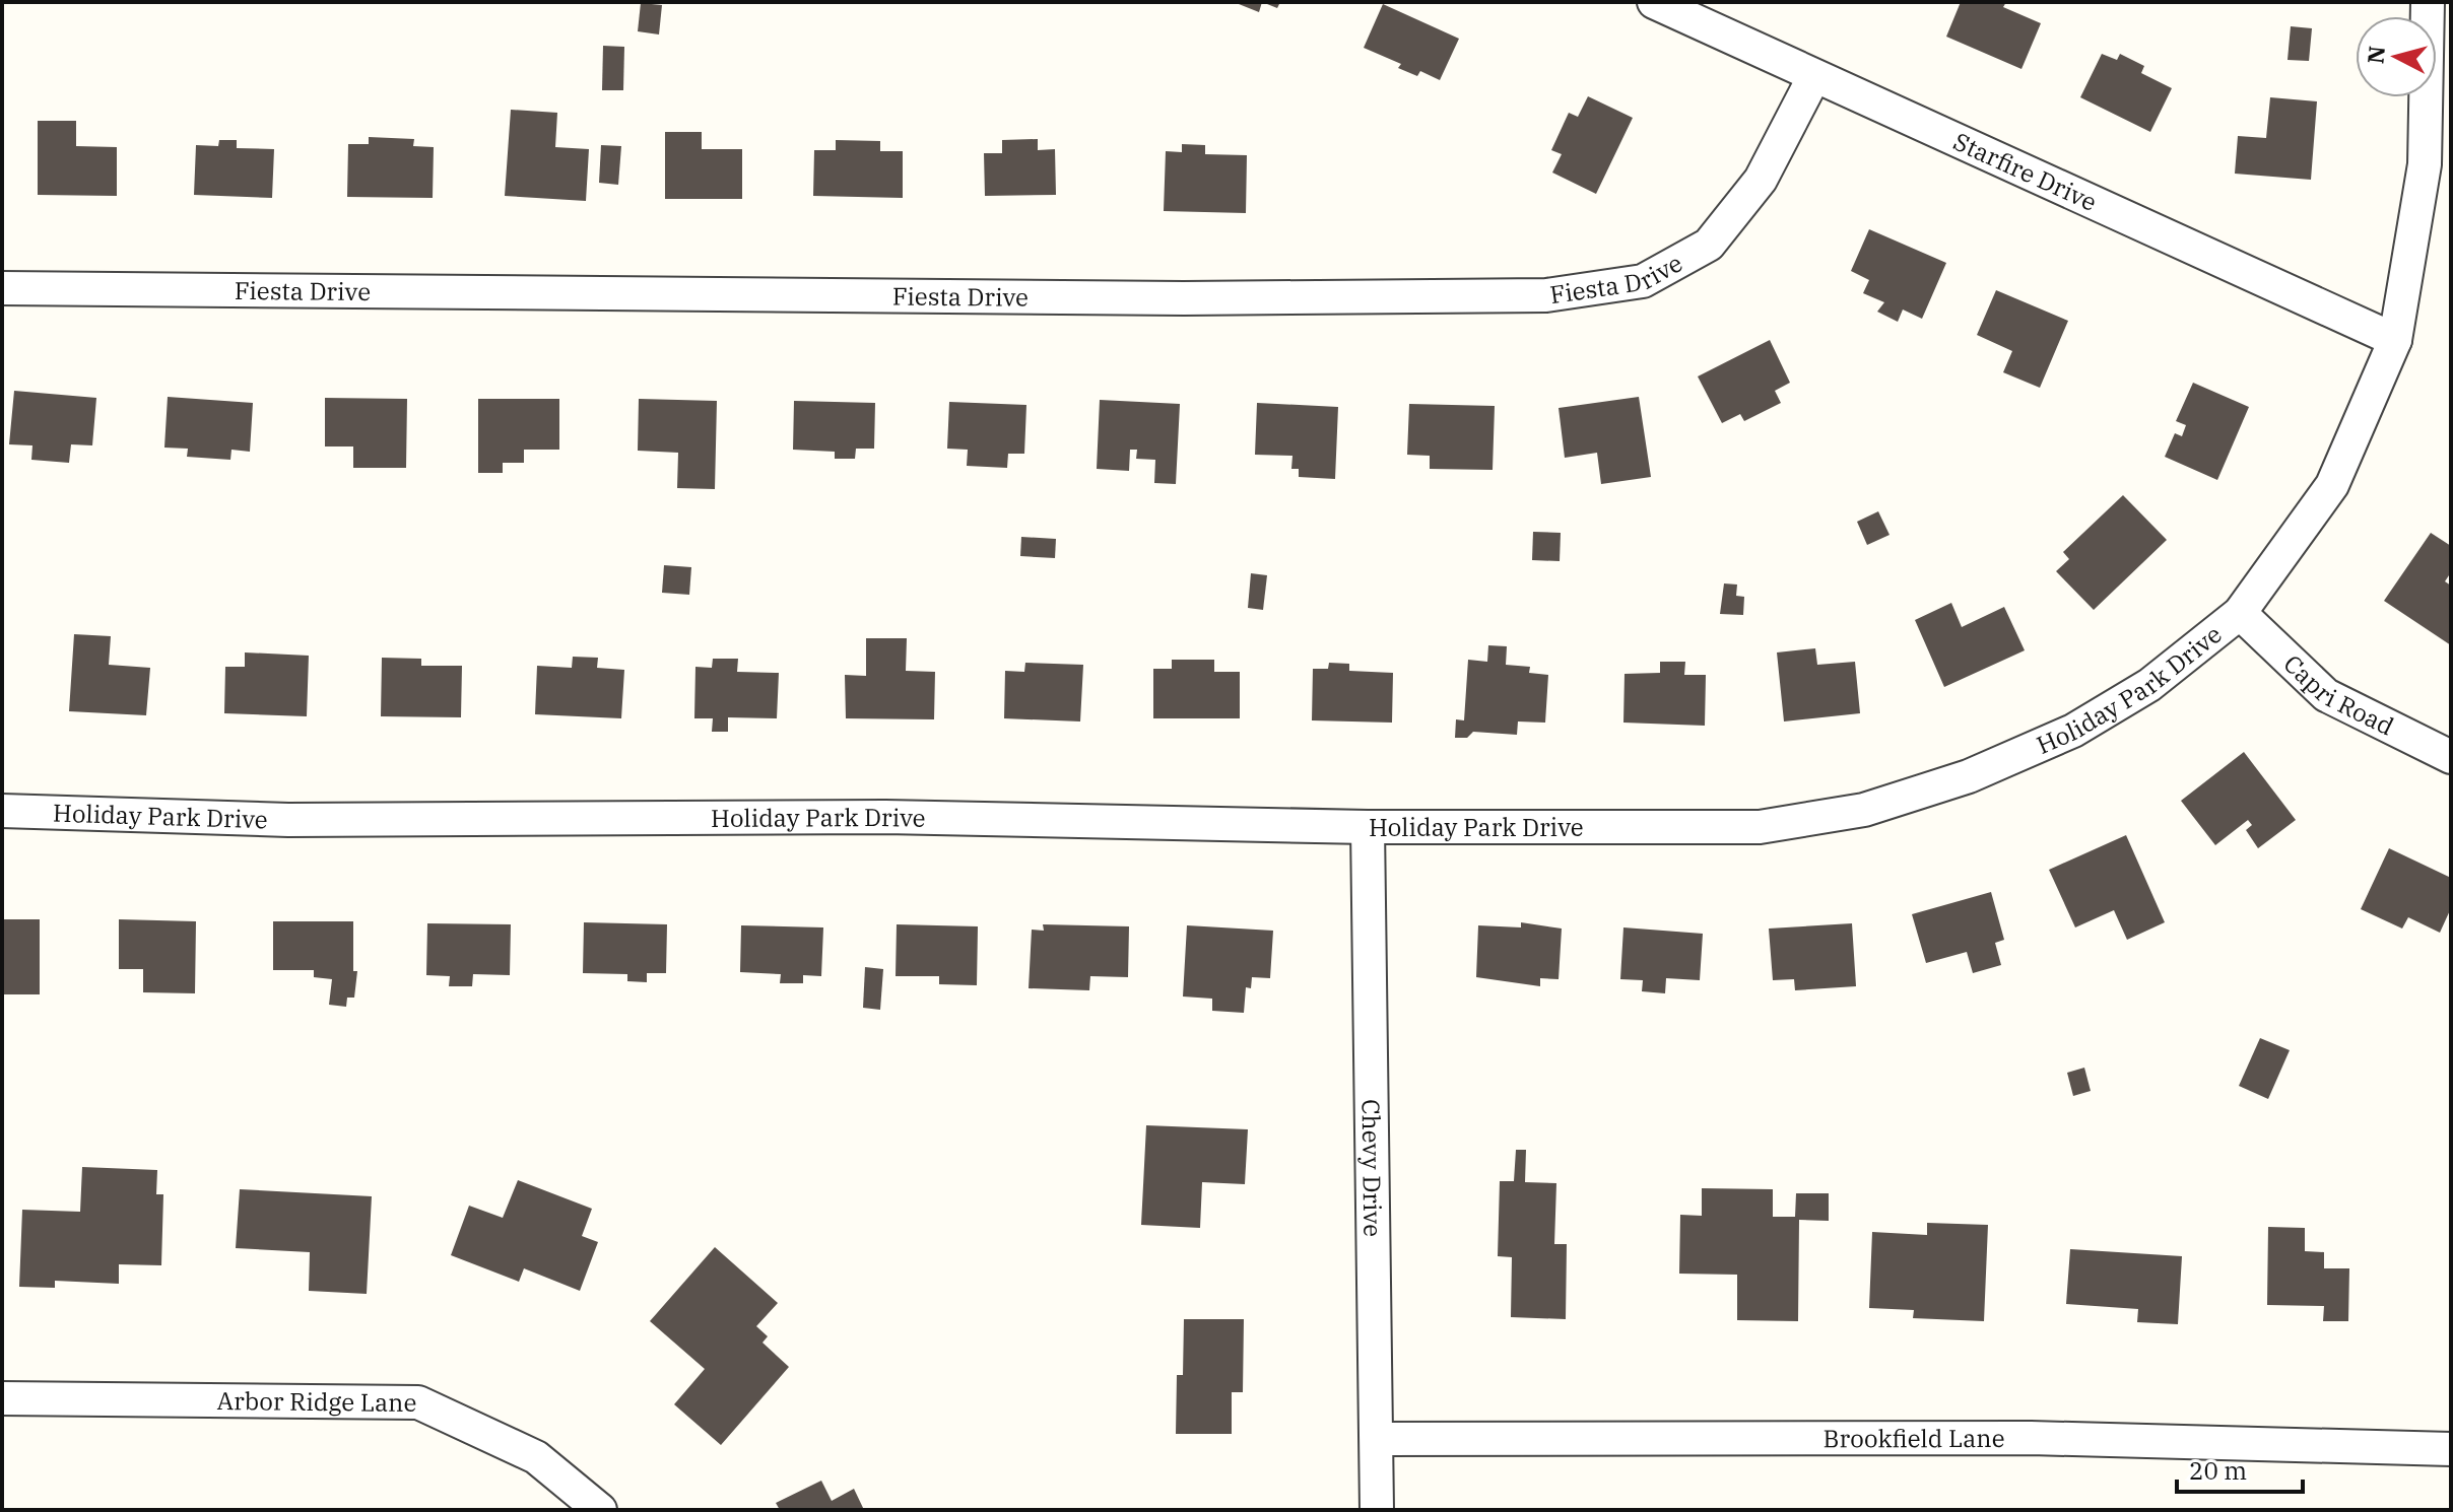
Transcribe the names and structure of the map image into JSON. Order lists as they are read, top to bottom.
{
  "streets": {
    "street": [
      "Starfire Drive",
      "Fiesta Drive",
      "Holiday Park Drive",
      "Capri Road",
      "Chevy Drive",
      "Arbor Ridge Lane",
      "Brookfield Lane"
    ]
  },
  "crossings": [
    ["Starfire Drive", "Fiesta Drive"],
    ["Starfire Drive", "Holiday Park Drive"],
    ["Holiday Park Drive", "Capri Road"],
    ["Holiday Park Drive", "Chevy Drive"],
    ["Chevy Drive", "Brookfield Lane"]
  ],
  "scale_bar": "20 m",
  "north": "left"
}
